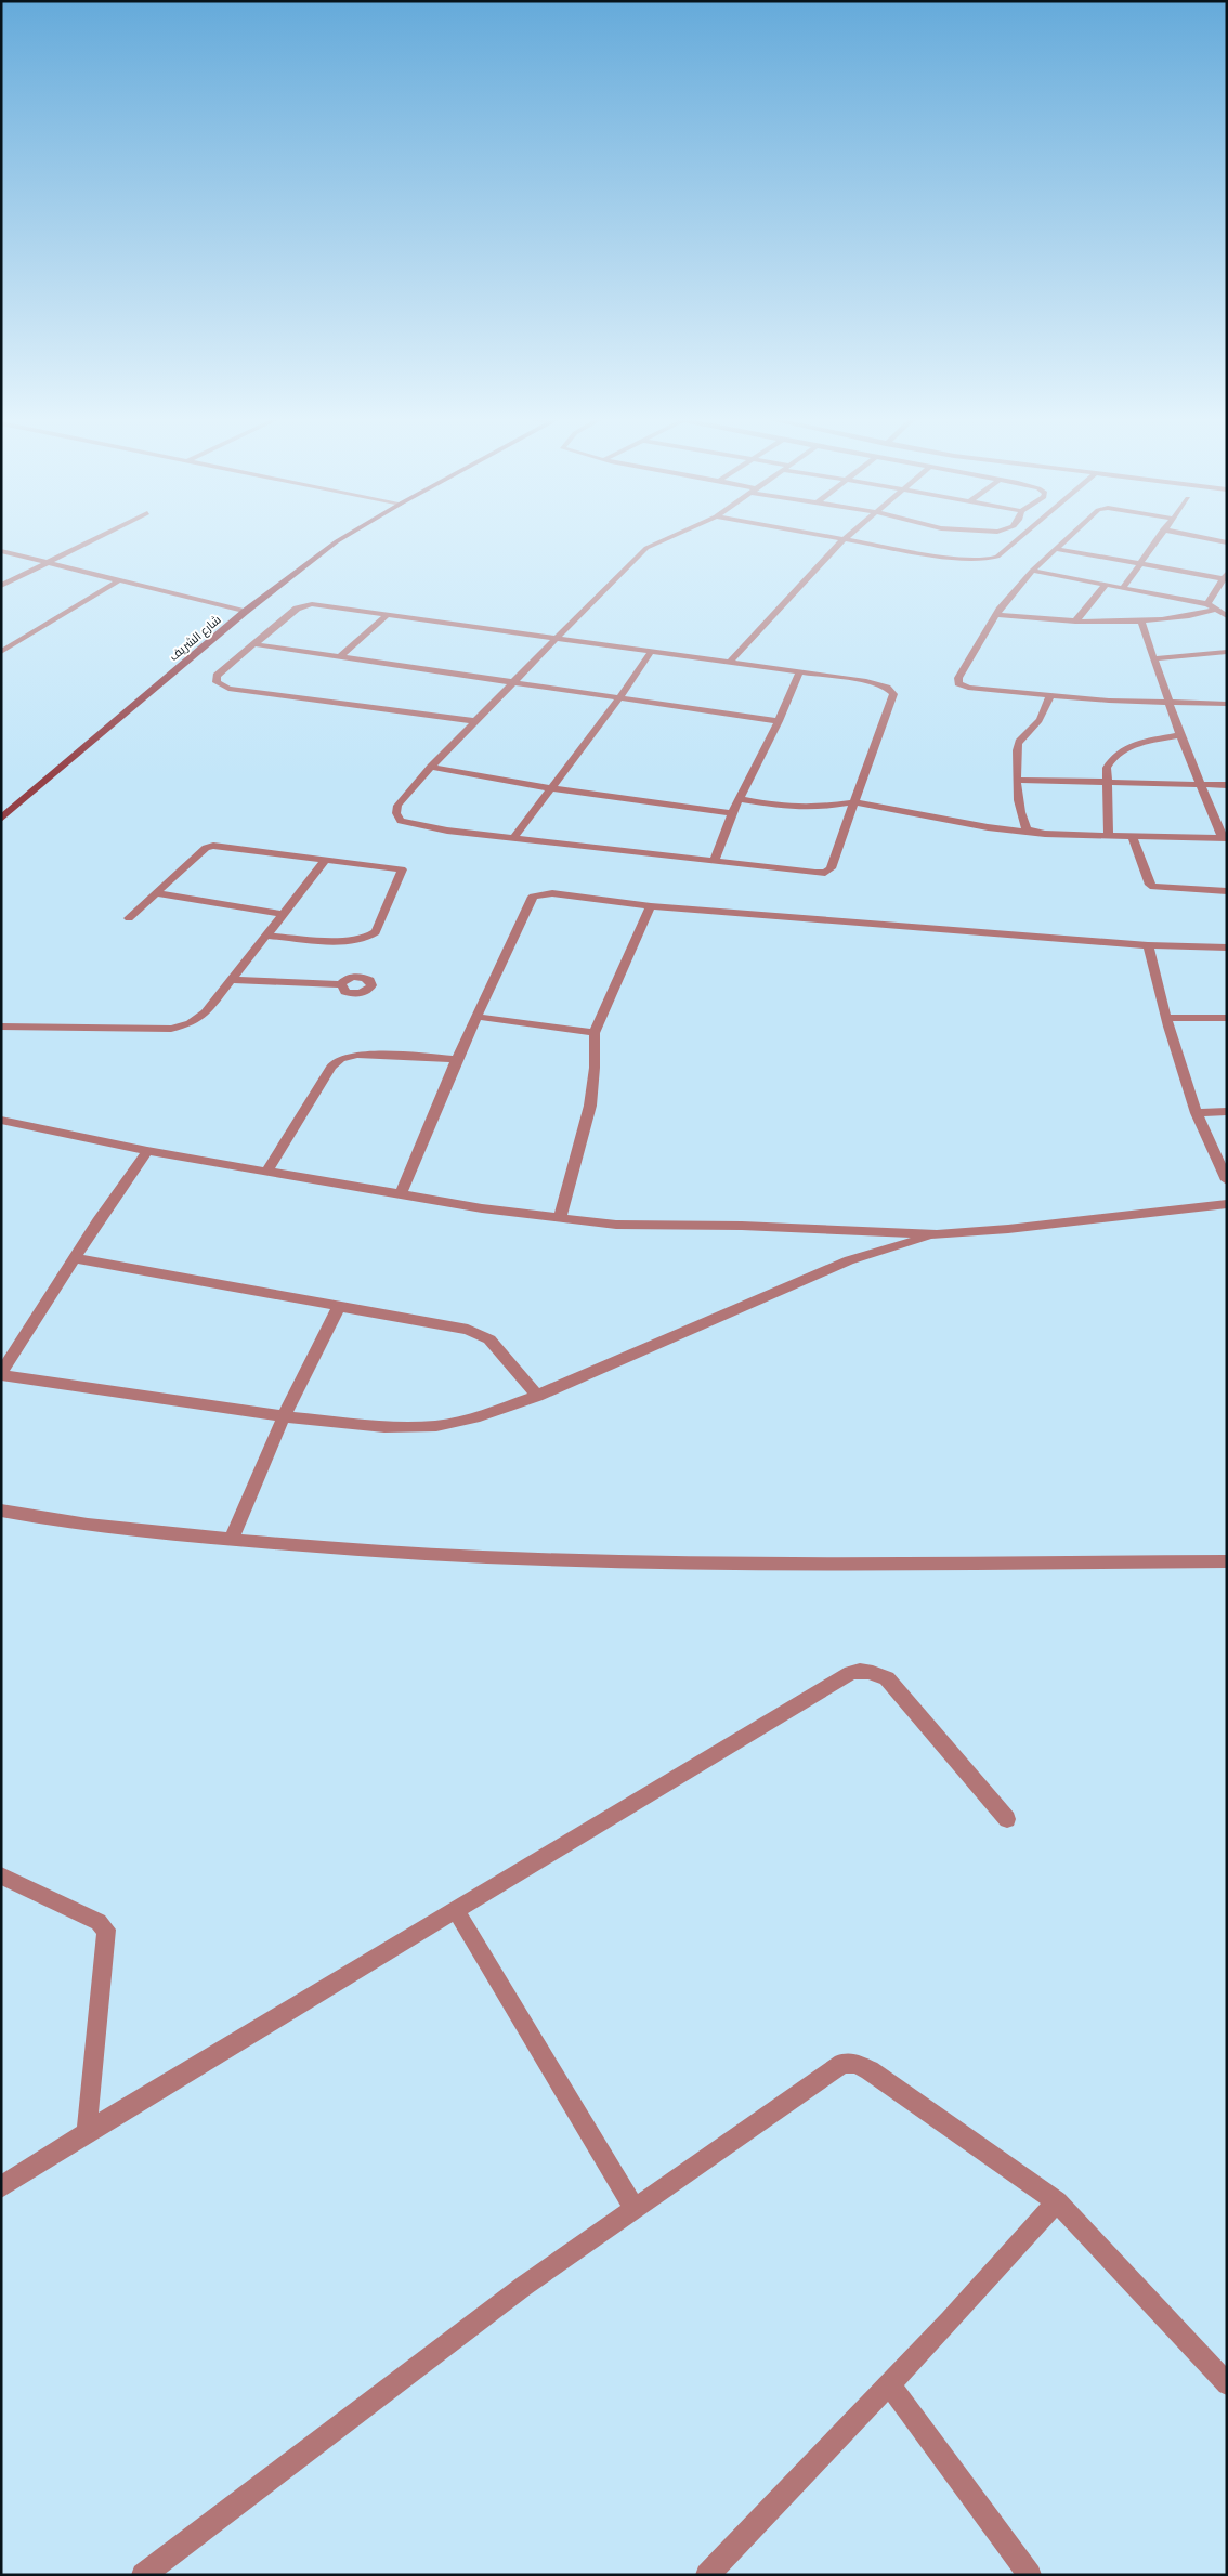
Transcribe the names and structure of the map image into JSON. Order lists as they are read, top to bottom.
{
  "streets": {
    "main road": ["شارع الشريف"]
  }
}
